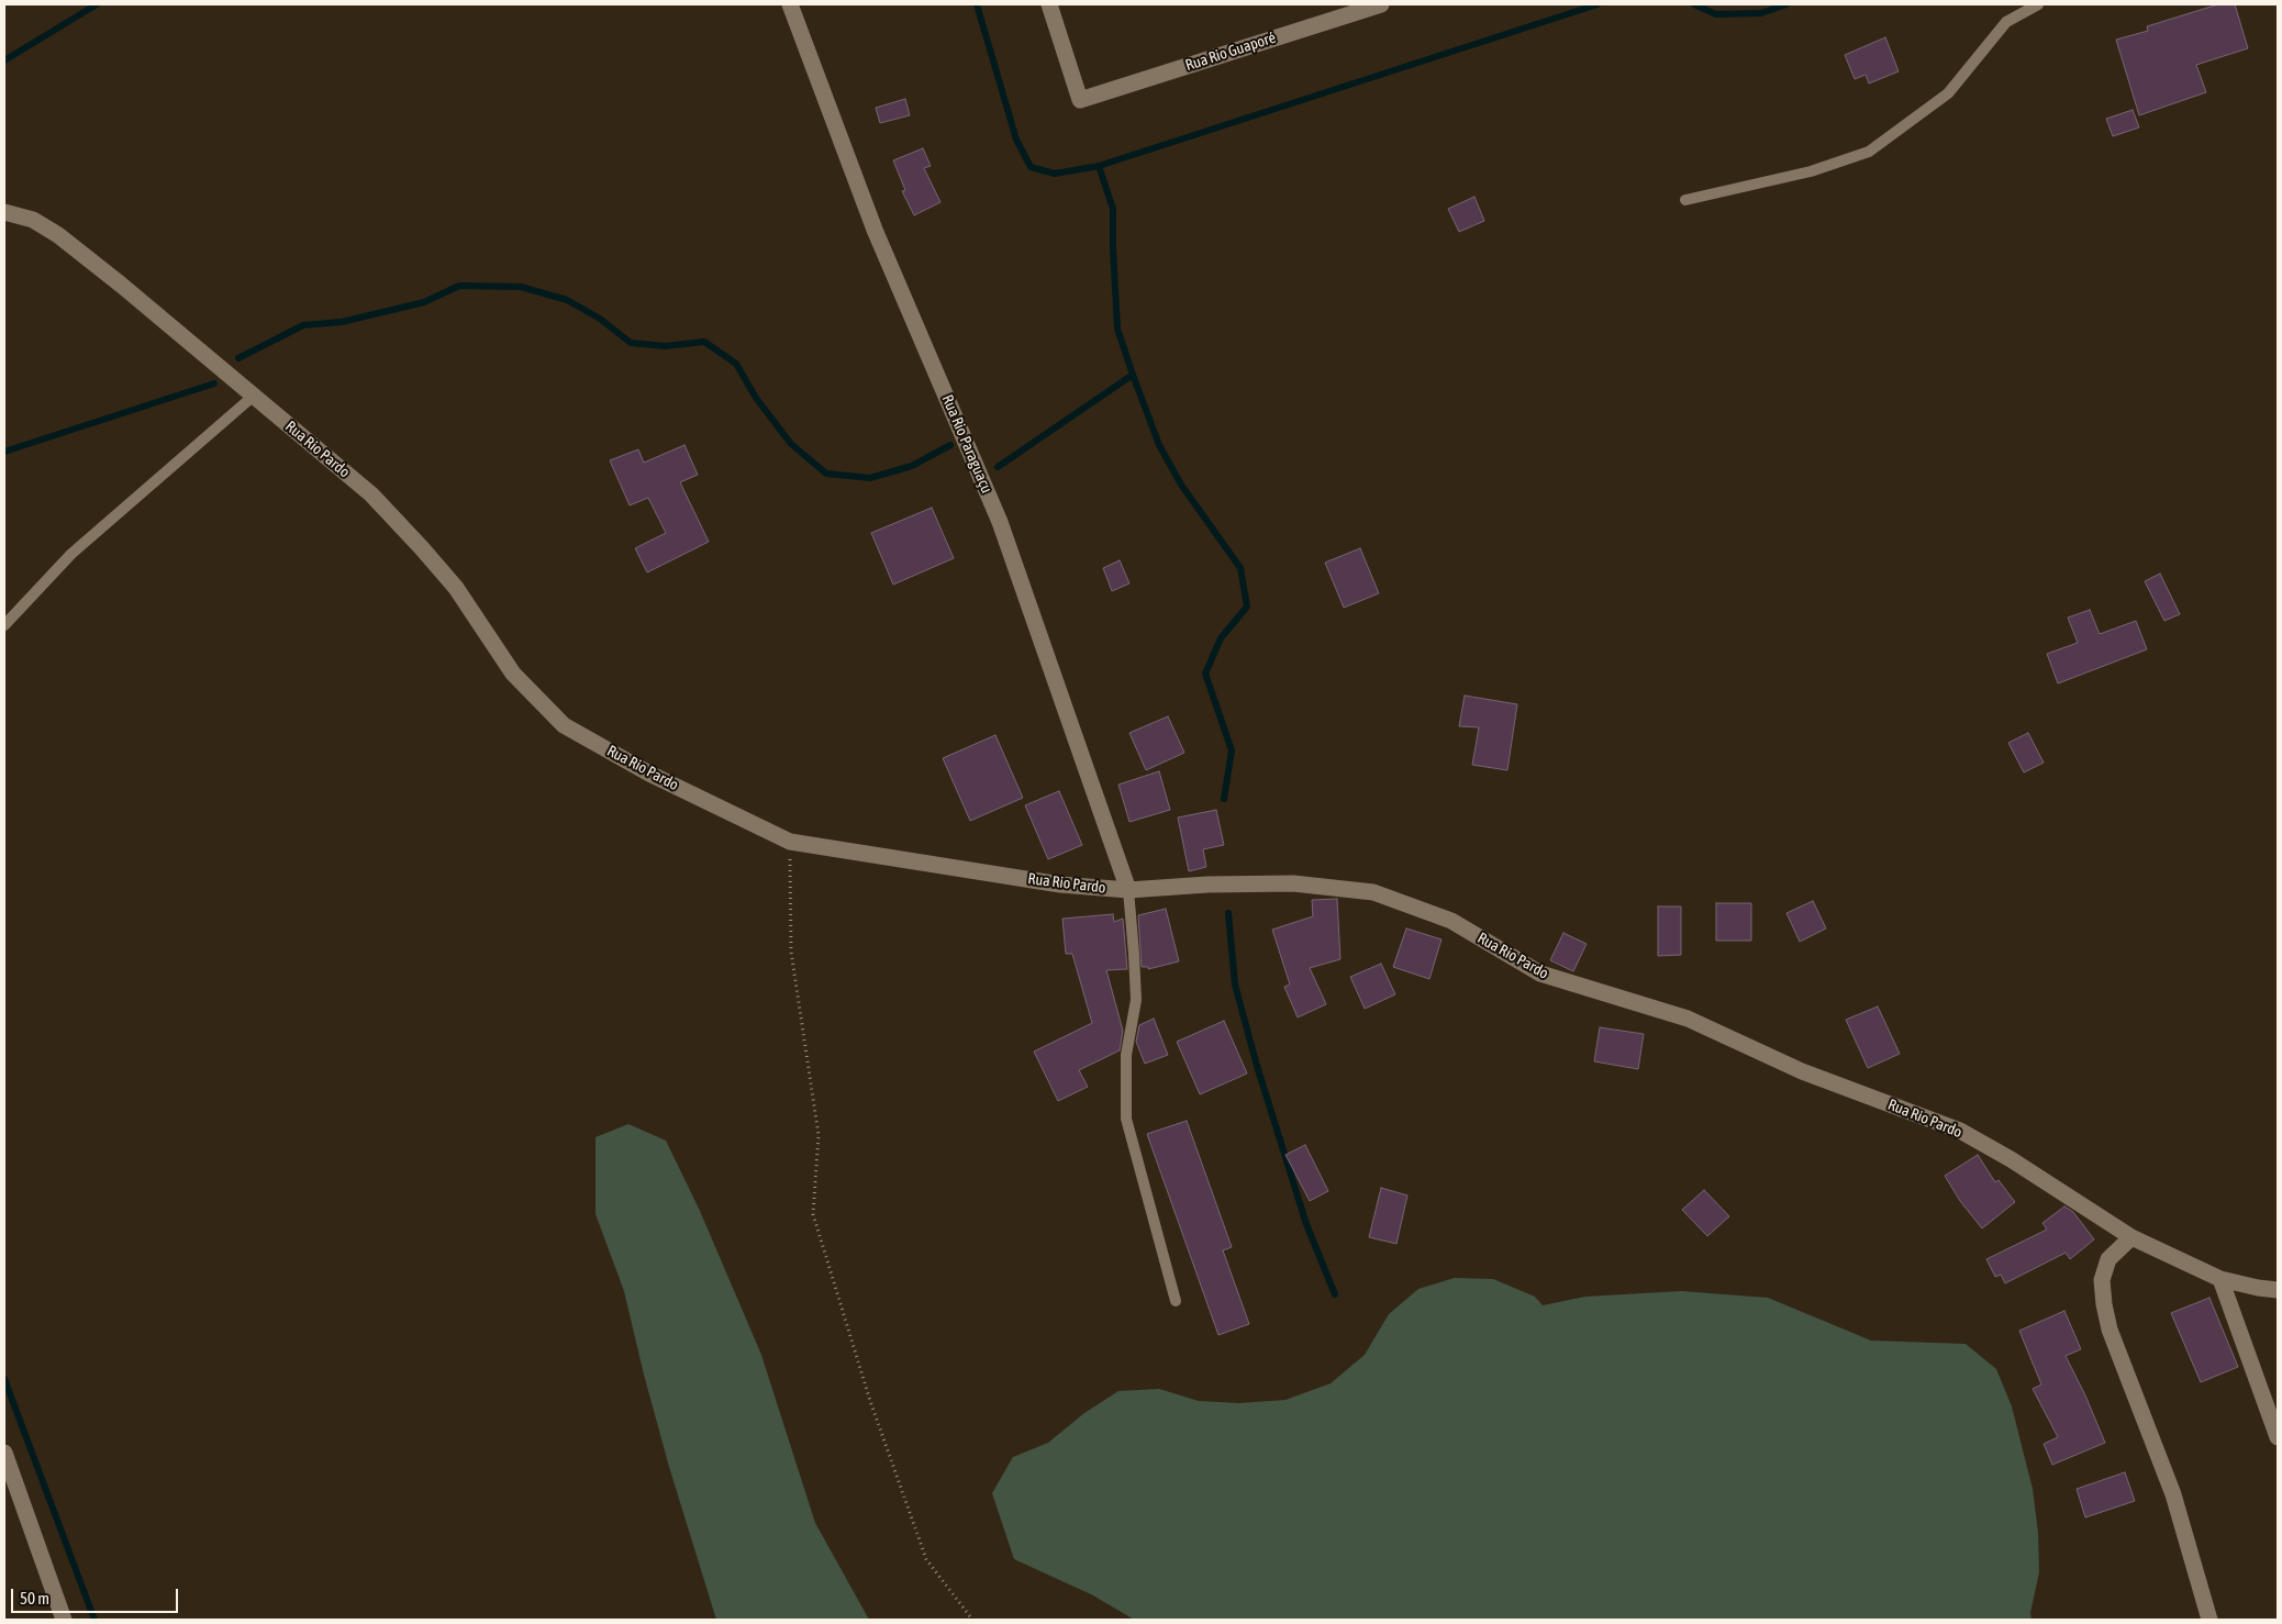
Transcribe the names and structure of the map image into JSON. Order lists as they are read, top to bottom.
{
  "streets": {
    "street": ["Rua Rio Guaporé", "Rua Rio Paraguaçu", "Rua Rio Pardo"]
  },
  "crossings": [
    ["Rua Rio Paraguaçu", "Rua Rio Pardo"]
  ],
  "scale_bar": "50 m"
}
